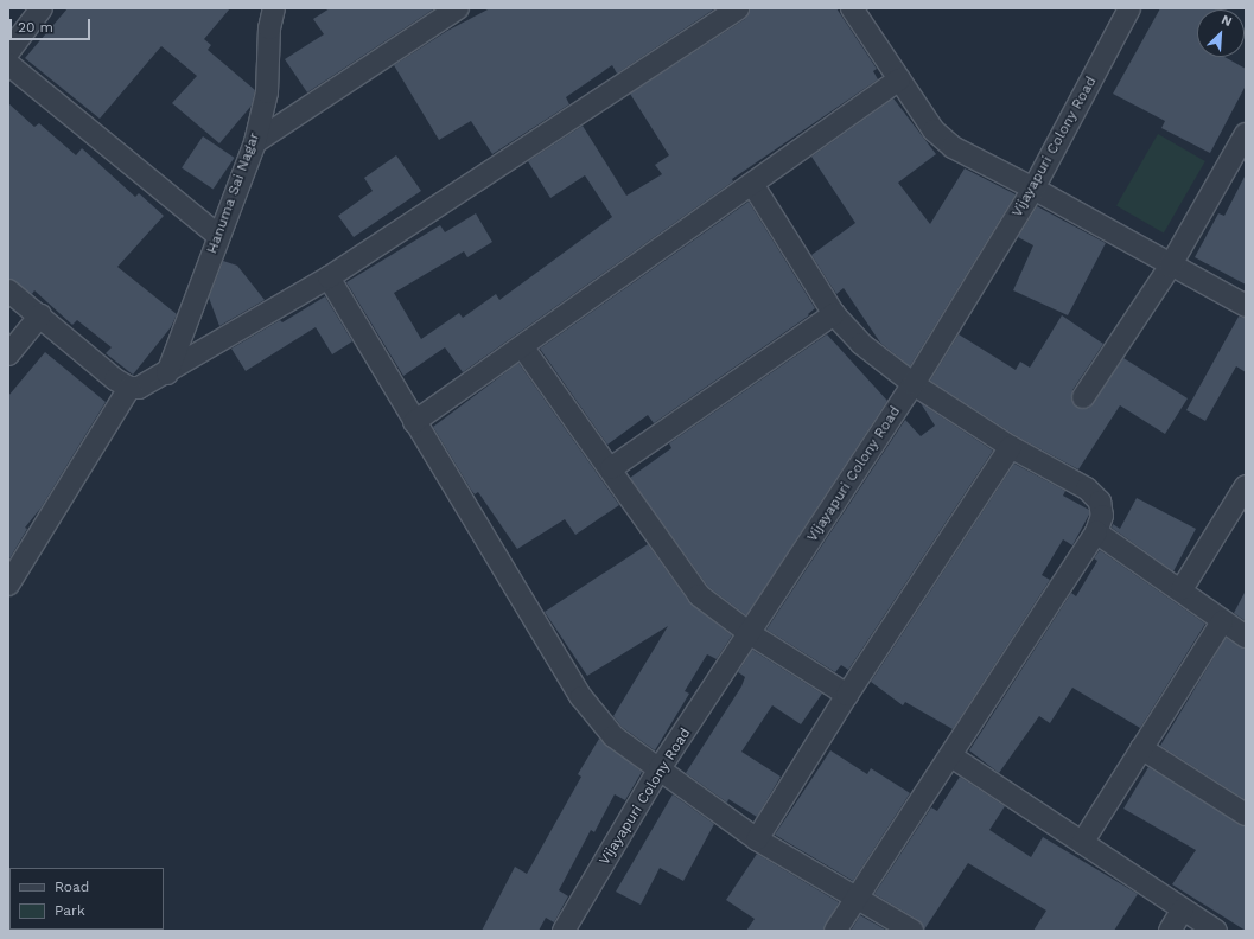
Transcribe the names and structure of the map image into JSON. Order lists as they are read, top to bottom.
{
  "streets": {
    "street": ["Vijayapuri Colony Road", "Hanuma Sai Nagar"]
  },
  "legend": ["Road", "Park"],
  "scale_bar": "20 m",
  "north": "top right"
}
